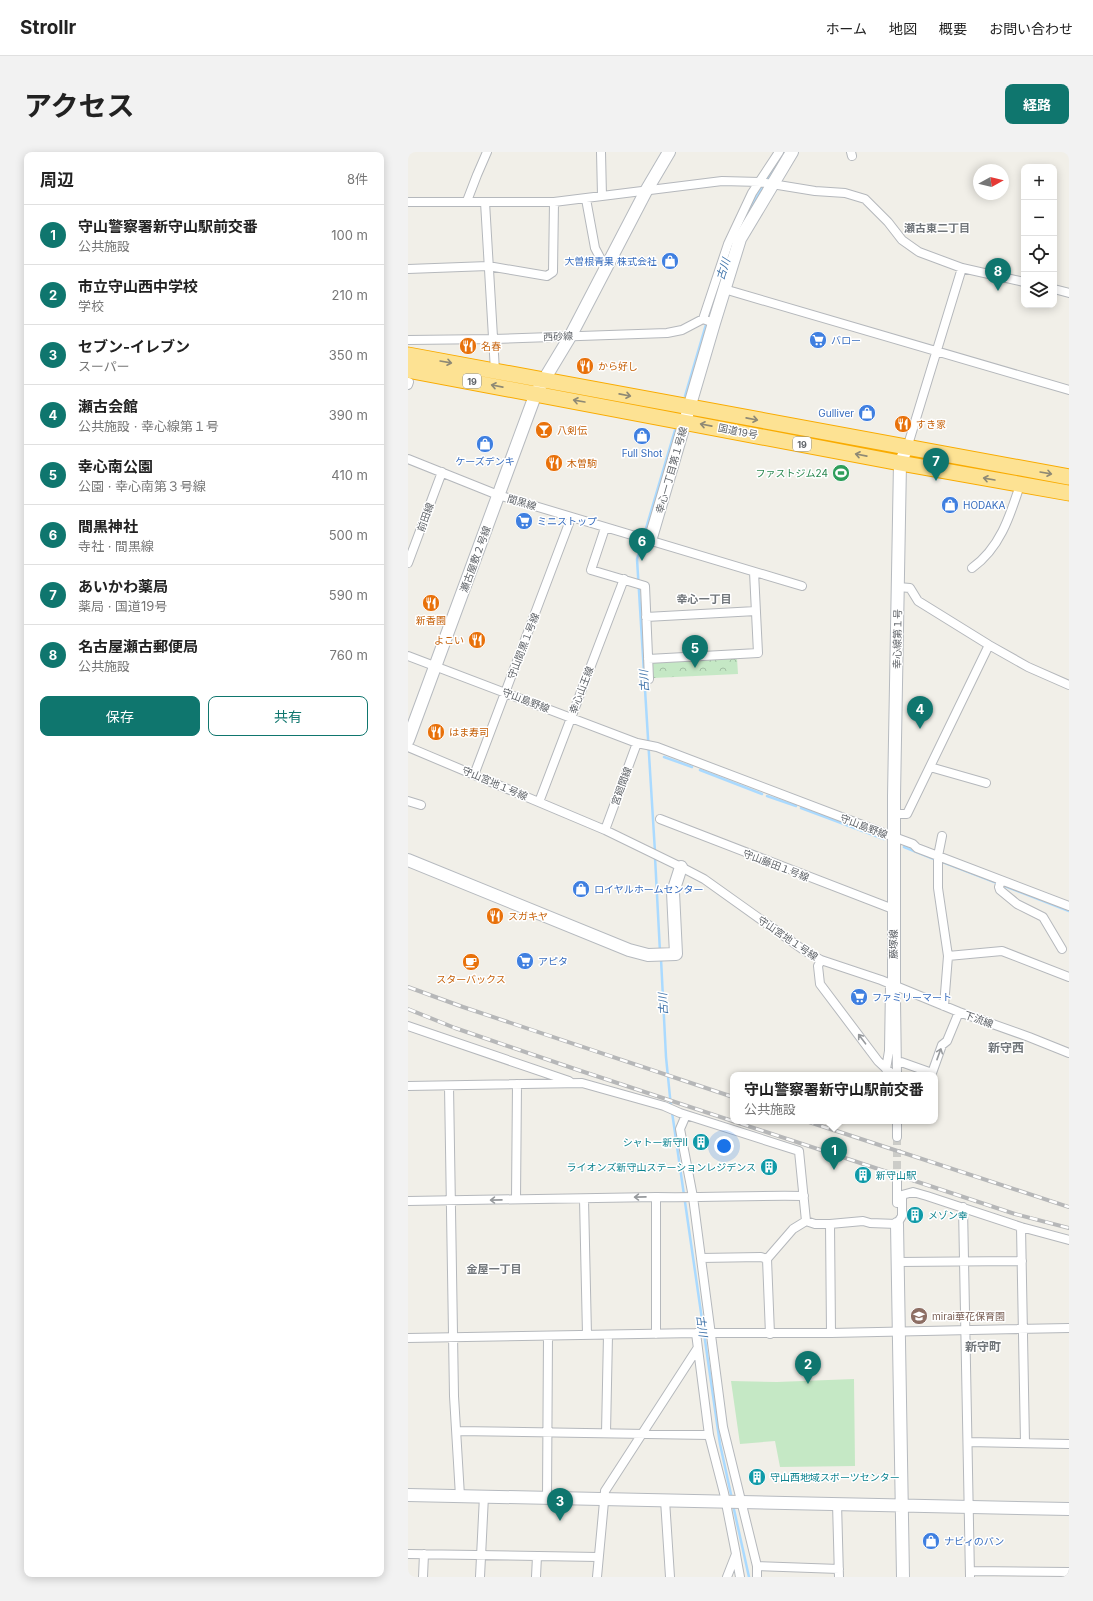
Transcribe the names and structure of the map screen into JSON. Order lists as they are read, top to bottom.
{
  "streets": {
    "highway": ["19", "国道19号"],
    "street": [
      "西砂線",
      "幸心一丁目第１号線",
      "間黒線",
      "前田線",
      "瀬古屋敷２号線",
      "幸心線第１号",
      "守山間黒１号線",
      "幸心山王線",
      "守山島野線",
      "守山宮地１号線",
      "宮廻間線",
      "守山藤田１号線",
      "藤塚線",
      "下流線"
    ]
  },
  "crossings": [
    ["西砂線", "幸心一丁目第１号線"],
    ["西砂線", "瀬古屋敷２号線"],
    ["国道19号", "幸心一丁目第１号線"],
    ["国道19号", "瀬古屋敷２号線"],
    ["国道19号", "幸心線第１号"],
    ["幸心一丁目第１号線", "間黒線"],
    ["間黒線", "前田線"],
    ["間黒線", "瀬古屋敷２号線"],
    ["間黒線", "守山間黒１号線"],
    ["瀬古屋敷２号線", "守山島野線"],
    ["幸心線第１号", "藤塚線"],
    ["守山間黒１号線", "守山島野線"],
    ["守山間黒１号線", "守山宮地１号線"],
    ["幸心山王線", "守山島野線"],
    ["幸心山王線", "守山宮地１号線"],
    ["守山島野線", "宮廻間線"],
    ["守山島野線", "藤塚線"],
    ["守山宮地１号線", "宮廻間線"],
    ["守山宮地１号線", "下流線"],
    ["守山藤田１号線", "藤塚線"],
    ["藤塚線", "下流線"]
  ],
  "districts": [
    "瀬古東二丁目",
    "幸心一丁目",
    "新守西",
    "金屋一丁目",
    "新守町"
  ],
  "water": ["古川"],
  "places": {
    "shop": [
      "大曽根青果 株式会社",
      "Gulliver",
      "Full Shot",
      "ケーズデンキ",
      "HODAKA",
      "ロイヤルホームセンター",
      "ナビィのパン"
    ],
    "supermarket": [
      "バロー",
      "ミニストップ",
      "アピタ",
      "ファミリーマート"
    ],
    "restaurant": [
      "名春",
      "から好し",
      "すき家",
      "木曽駒",
      "新香園",
      "よこい",
      "はま寿司",
      "スガキヤ"
    ],
    "bar": ["八剣伝"],
    "sports": ["ファストジム24"],
    "cafe": ["スターバックス"],
    "building": [
      "シャトー新守II",
      "ライオンズ新守山ステーションレジデンス",
      "新守山駅",
      "メゾン幸",
      "守山西地域スポーツセンター"
    ],
    "school or university": ["mirai華花保育園"]
  },
  "north": "right",
  "page": {
    "header": "Strollr",
    "nav": [
      "ホーム",
      "地図",
      "概要",
      "お問い合わせ"
    ],
    "title": "アクセス",
    "buttons": [
      "経路",
      ["保存", "共有"]
    ],
    "heading": ["周辺", "8件"],
    "map_buttons": ["+", "−"],
    "list": [
      {
        "mark": "1",
        "name": "守山警察署新守山駅前交番",
        "note": "公共施設",
        "value": "100 m"
      },
      {
        "mark": "2",
        "name": "市立守山西中学校",
        "note": "学校",
        "value": "210 m"
      },
      {
        "mark": "3",
        "name": "セブン-イレブン",
        "note": "スーパー",
        "value": "350 m"
      },
      {
        "mark": "4",
        "name": "瀬古会館",
        "note": "公共施設 · 幸心線第１号",
        "value": "390 m"
      },
      {
        "mark": "5",
        "name": "幸心南公園",
        "note": "公園 · 幸心南第３号線",
        "value": "410 m"
      },
      {
        "mark": "6",
        "name": "間黒神社",
        "note": "寺社 · 間黒線",
        "value": "500 m"
      },
      {
        "mark": "7",
        "name": "あいかわ薬局",
        "note": "薬局 · 国道19号",
        "value": "590 m"
      },
      {
        "mark": "8",
        "name": "名古屋瀬古郵便局",
        "note": "公共施設",
        "value": "760 m"
      }
    ],
    "pins": [
      "8",
      "7",
      "6",
      "5",
      "4",
      "1",
      "2",
      "3"
    ],
    "popup": ["守山警察署新守山駅前交番", "公共施設"]
  }
}
